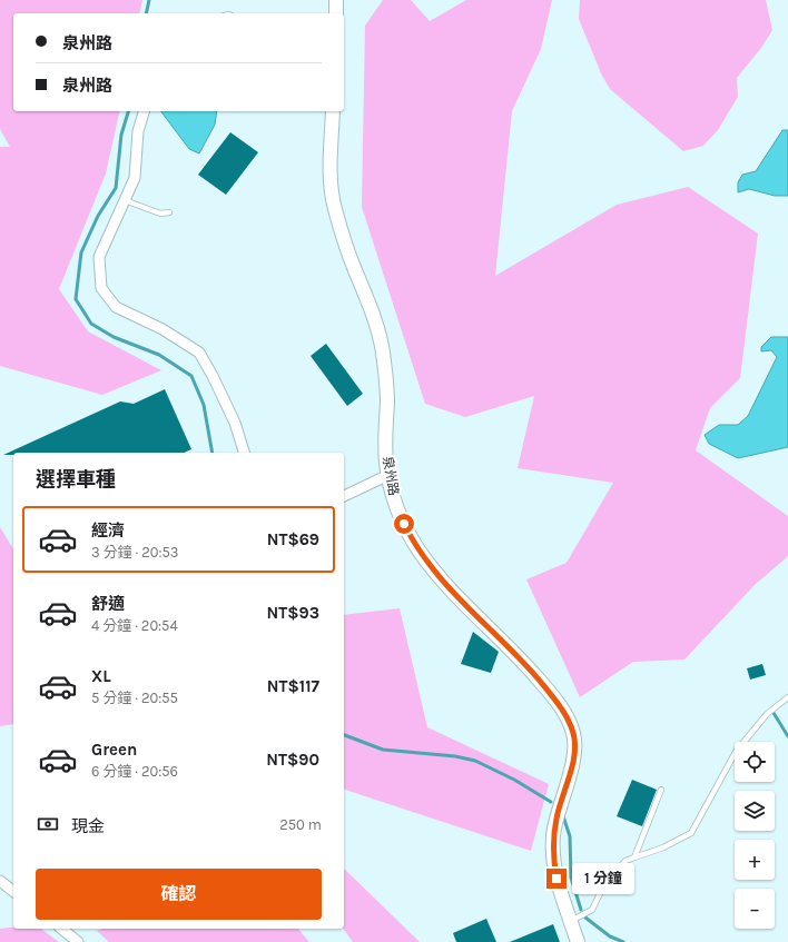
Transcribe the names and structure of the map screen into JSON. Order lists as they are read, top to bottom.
{
  "streets": {
    "street": ["泉州路"]
  },
  "page": {
    "banner": ["泉州路", "泉州路"],
    "heading": "選擇車種",
    "list": [
      {
        "name": "經濟",
        "note": "3 分鐘 · 20:53",
        "value": "NT$69"
      },
      {
        "name": "舒適",
        "note": "4 分鐘 · 20:54",
        "value": "NT$93"
      },
      {
        "name": "XL",
        "note": "5 分鐘 · 20:55",
        "value": "NT$117"
      },
      {
        "name": "Green",
        "note": "6 分鐘 · 20:56",
        "value": "NT$90"
      }
    ],
    "map_buttons": ["+", "−"],
    "pay": ["現金", "250 m"],
    "buttons": "確認",
    "bubble": "1 分鐘"
  }
}
